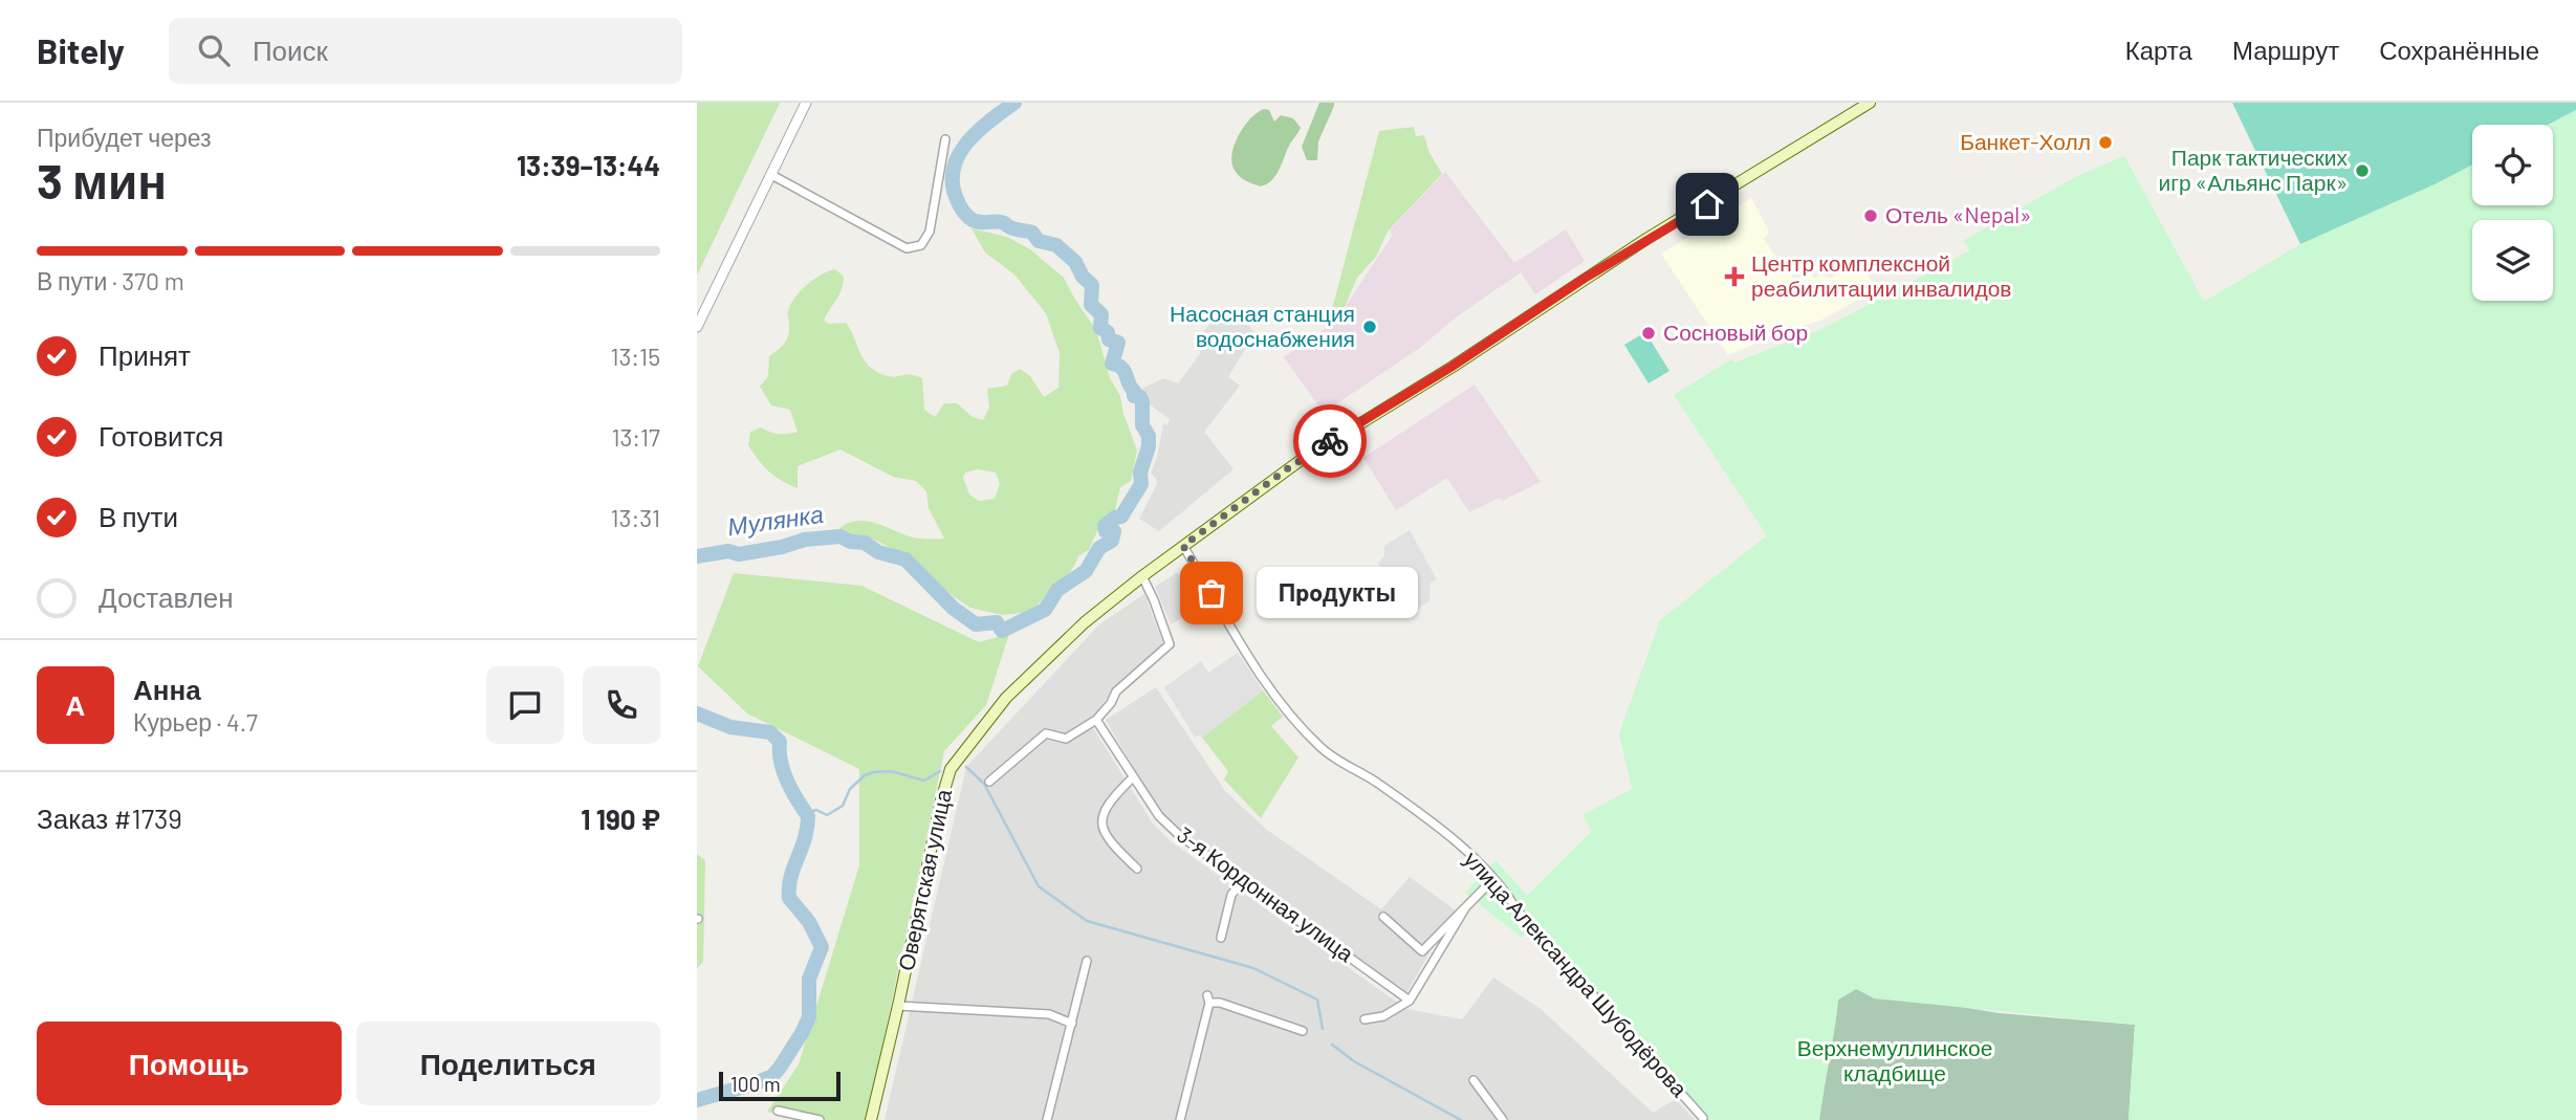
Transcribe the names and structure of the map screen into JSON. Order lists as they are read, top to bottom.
{
  "streets": {
    "main road": ["Оверятская улица"],
    "street": ["3-я Кордонная улица", "улица Александра Шубодёрова"]
  },
  "crossings": [
    ["Оверятская улица", "улица Александра Шубодёрова"]
  ],
  "water": ["Мулянка"],
  "parks": ["Верхнемуллинское кладбище"],
  "places": {
    "other": [
      "Банкет-Холл",
      "Парк тактических игр «Альянс Парк»",
      "Отель «Nepal»",
      "Насосная станция водоснабжения",
      "Сосновый бор",
      "Пpoдукты"
    ],
    "health": ["Центр комплексной реабилитации инвалидов"]
  },
  "scale_bar": "100 m",
  "page": {
    "header": "Bitely",
    "search": "Поиск",
    "nav": ["Карта", "Маршрут", "Сохранённые"],
    "heading": ["3 мин", "Прибудет через", "13:39–13:44"],
    "panel": [
      "Анна",
      "Курьер · 4.7",
      "Заказ #1739",
      "1 190 ₽"
    ],
    "bar": "В пути · 370 m",
    "list": [
      ["Принят", "13:15"],
      ["Готовится", "13:17"],
      ["В пути", "13:31"],
      "Доставлен"
    ],
    "bubble": "Пpoдукты",
    "round": "А",
    "buttons": ["Помощь", "Поделиться"],
    "scale": "100 m"
  }
}
